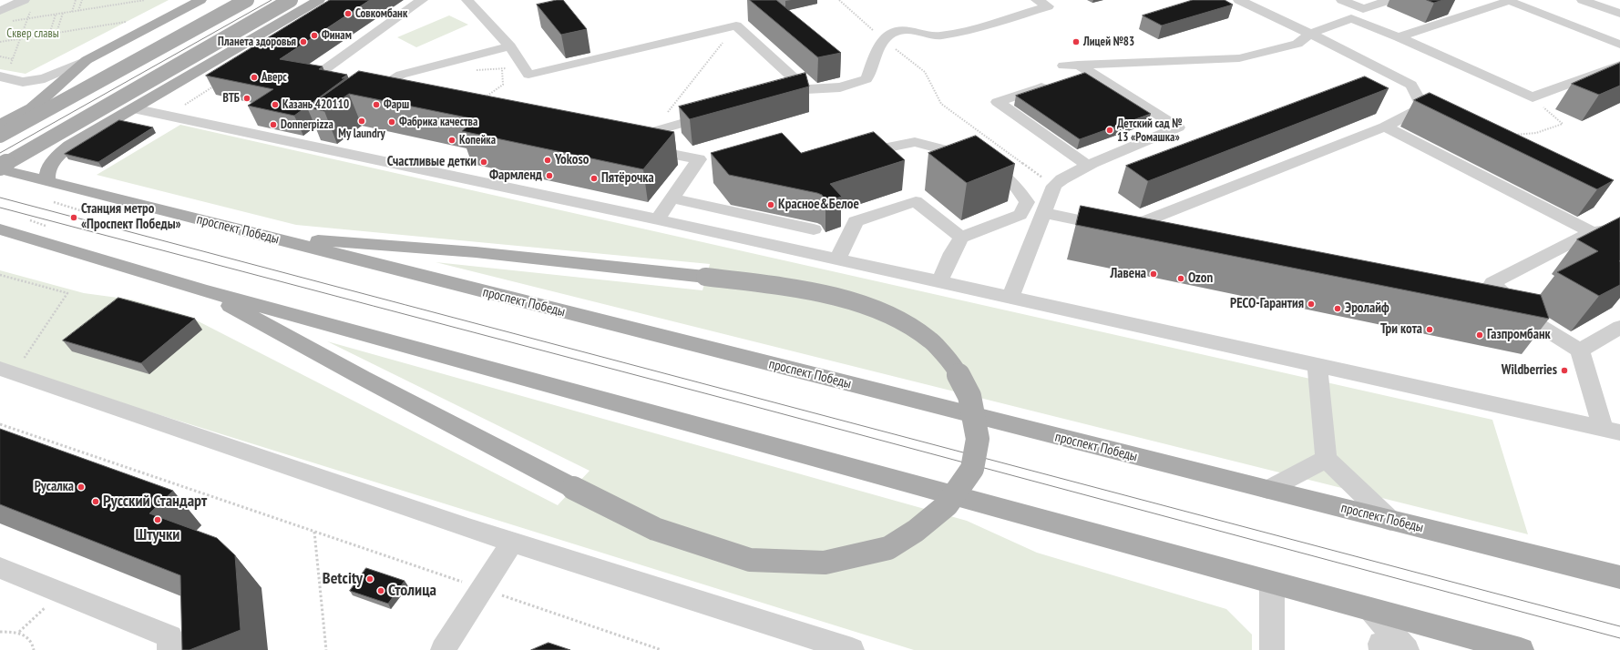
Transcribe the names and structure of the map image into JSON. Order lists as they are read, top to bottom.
{
  "streets": {
    "main road": ["проспект Победы"]
  },
  "parks": ["Сквер славы"],
  "places": [
    "Совкомбанк",
    "Финам",
    "Планета здоровья",
    "Лицей №83",
    "Аверс",
    "ВТБ",
    "Казань 420110",
    "Фарш",
    "My laundry",
    "Фабрика качества",
    "Donnerpizza",
    "Детский сад № 13 «Ромашка»",
    "Копейка",
    "Yokoso",
    "Счастливые детки",
    "Фармленд",
    "Пятёрочка",
    "Красное&Белое",
    "Станция метро «Проспект Победы»",
    "Лавена",
    "Ozon",
    "РЕСО-Гарантия",
    "Эролайф",
    "Три кота",
    "Газпромбанк",
    "Wildberries",
    "Русалка",
    "Русский Стандарт",
    "Штучки",
    "Betcity",
    "Столица"
  ]
}
